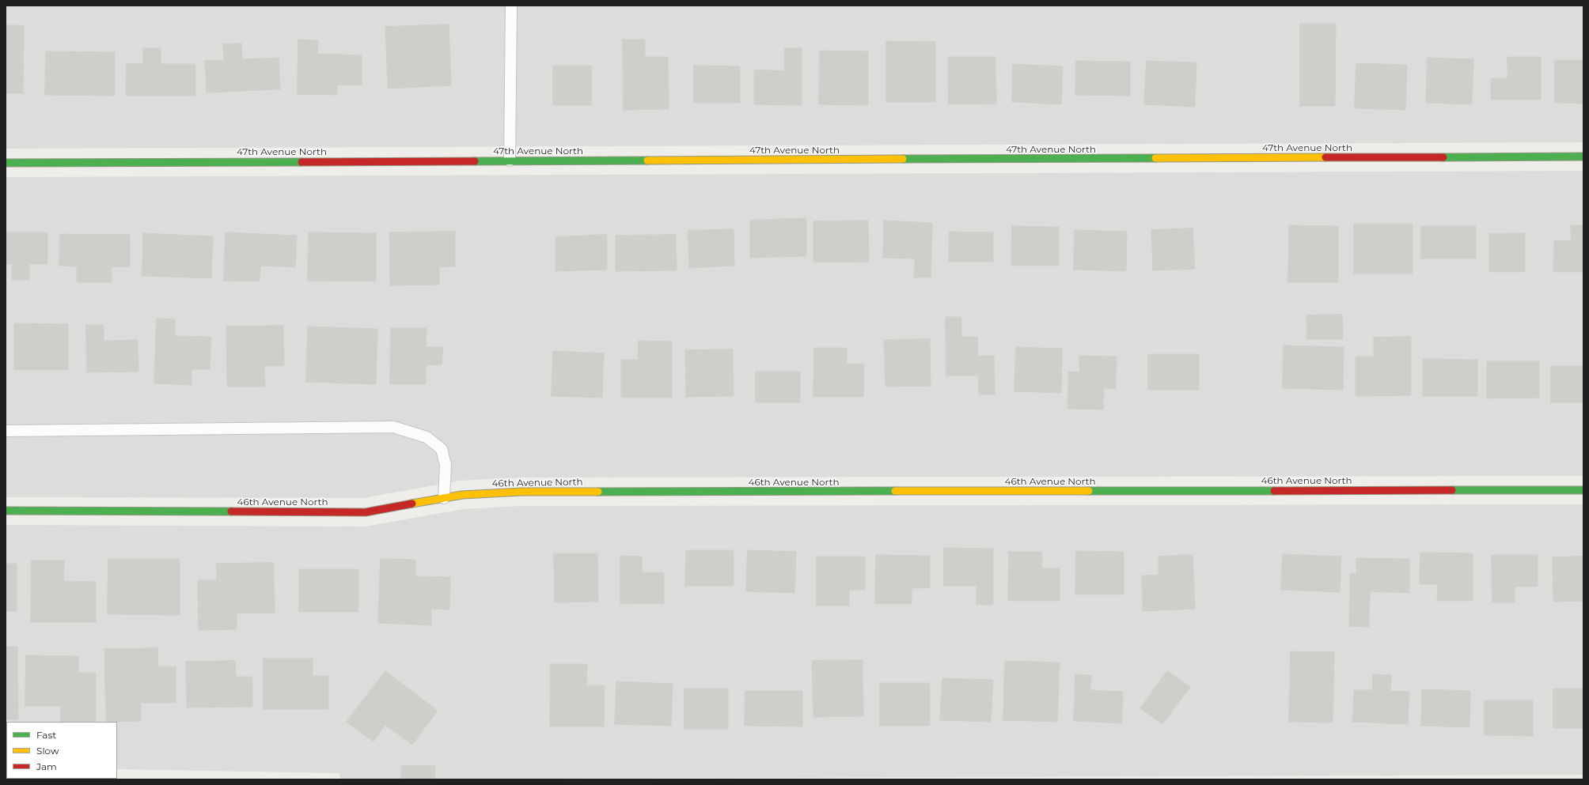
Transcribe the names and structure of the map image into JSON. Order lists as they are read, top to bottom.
{
  "streets": {
    "street": ["47th Avenue North", "46th Avenue North"]
  },
  "legend": ["Fast", "Slow", "Jam"]
}
